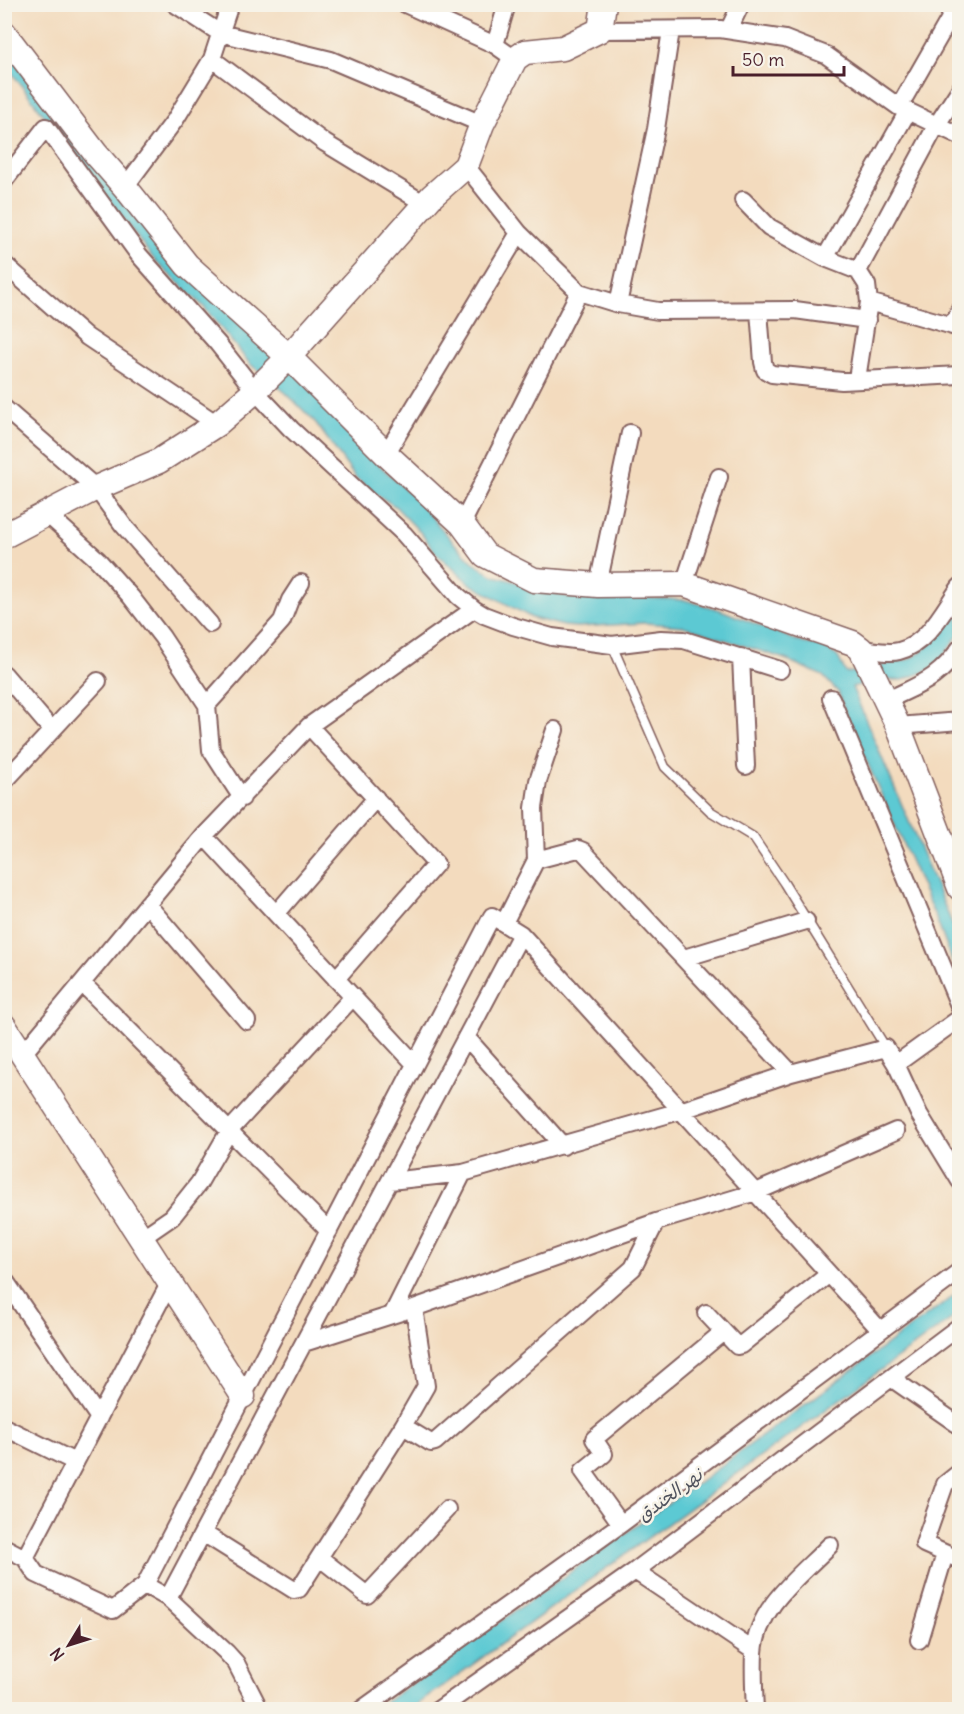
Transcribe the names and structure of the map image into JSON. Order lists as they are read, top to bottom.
{
  "water": ["نهر الخندق"],
  "scale_bar": "50 m",
  "north": "bottom left"
}
